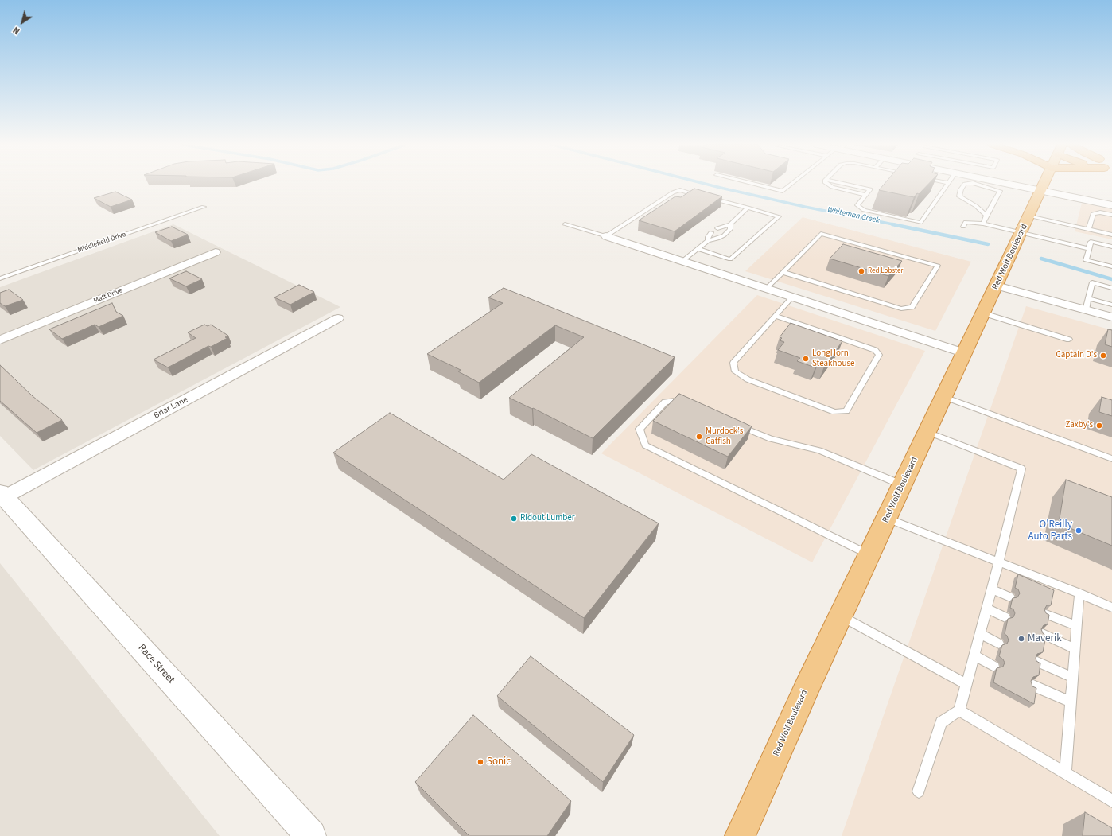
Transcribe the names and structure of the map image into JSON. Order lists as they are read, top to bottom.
{
  "streets": {
    "highway": ["Red Wolf Boulevard"],
    "street": ["Matt Drive", "Briar Lane", "Race Street"],
    "lane": ["Middlefield Drive"]
  },
  "crossings": [
    ["Briar Lane", "Race Street"]
  ],
  "water": ["Whiteman Creek"],
  "places": [
    "Red Lobster",
    "Captain D's",
    "LongHorn Steakhouse",
    "Zaxby's",
    "Murdock's Catfish",
    "Ridout Lumber",
    "O'Reilly Auto Parts",
    "Maverik",
    "Sonic"
  ],
  "north": "bottom left"
}
